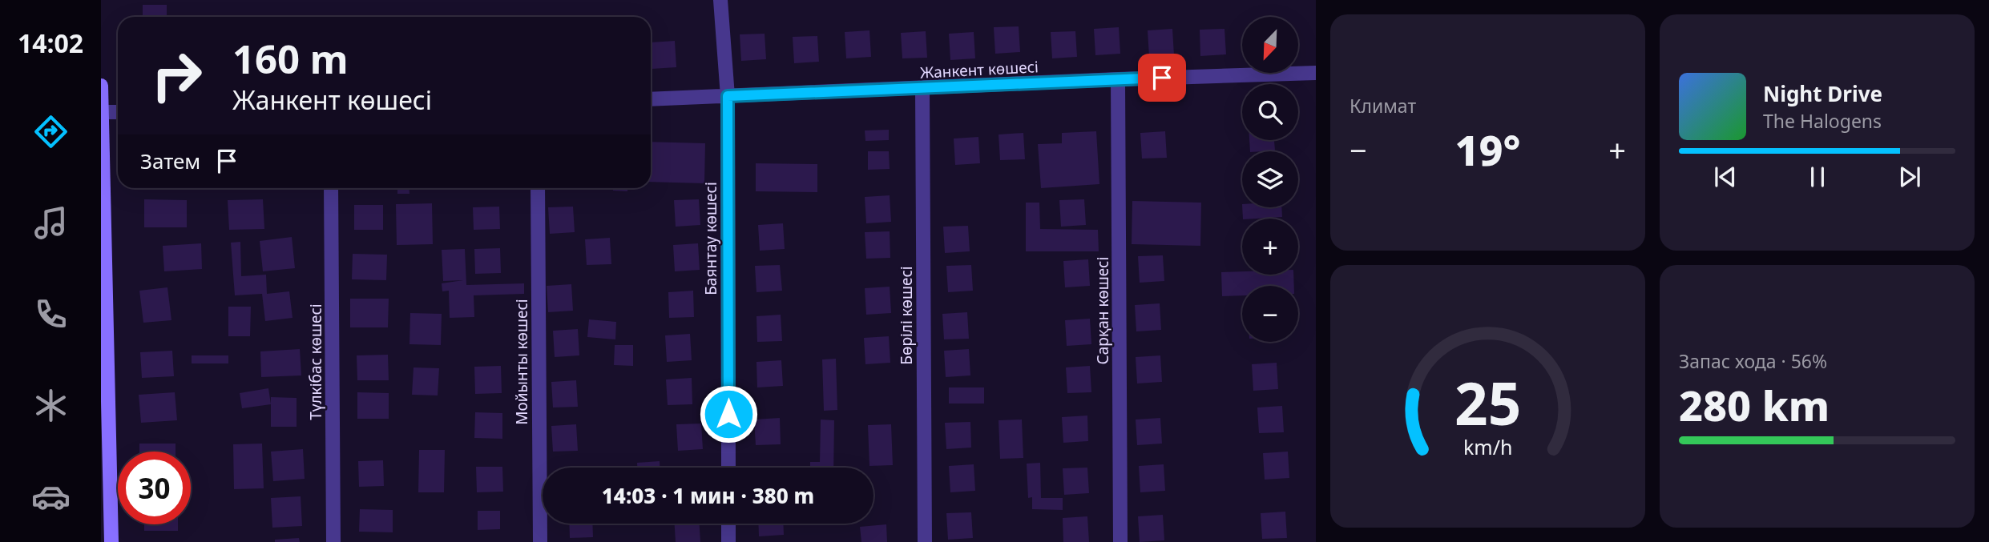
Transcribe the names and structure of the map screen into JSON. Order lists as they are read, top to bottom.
{
  "streets": {
    "street": [
      "Жанкент көшесі",
      "Баянтау көшесі",
      "Сарқан көшесі",
      "Бөрілі көшесі",
      "Түлкібас көшесі",
      "Мойынты көшесі"
    ]
  },
  "crossings": [
    ["Жанкент көшесі", "Баянтау көшесі"],
    ["Жанкент көшесі", "Сарқан көшесі"],
    ["Жанкент көшесі", "Бөрілі көшесі"]
  ],
  "north": "bottom left",
  "page": {
    "tabs": "14:02",
    "tile": [
      "Климат",
      ["Запас хода · 56%", "280 km"]
    ],
    "map_buttons": ["+", "−"],
    "turn": ["160 m", "Жанкент көшесі"],
    "song": ["Night Drive", "The Halogens"],
    "heat": ["−", "19°", "+"],
    "then": "Затем",
    "limit": "30",
    "trip": "14:03 · 1 мин · 380 m",
    "gauge": ["25", "km/h"]
  }
}
